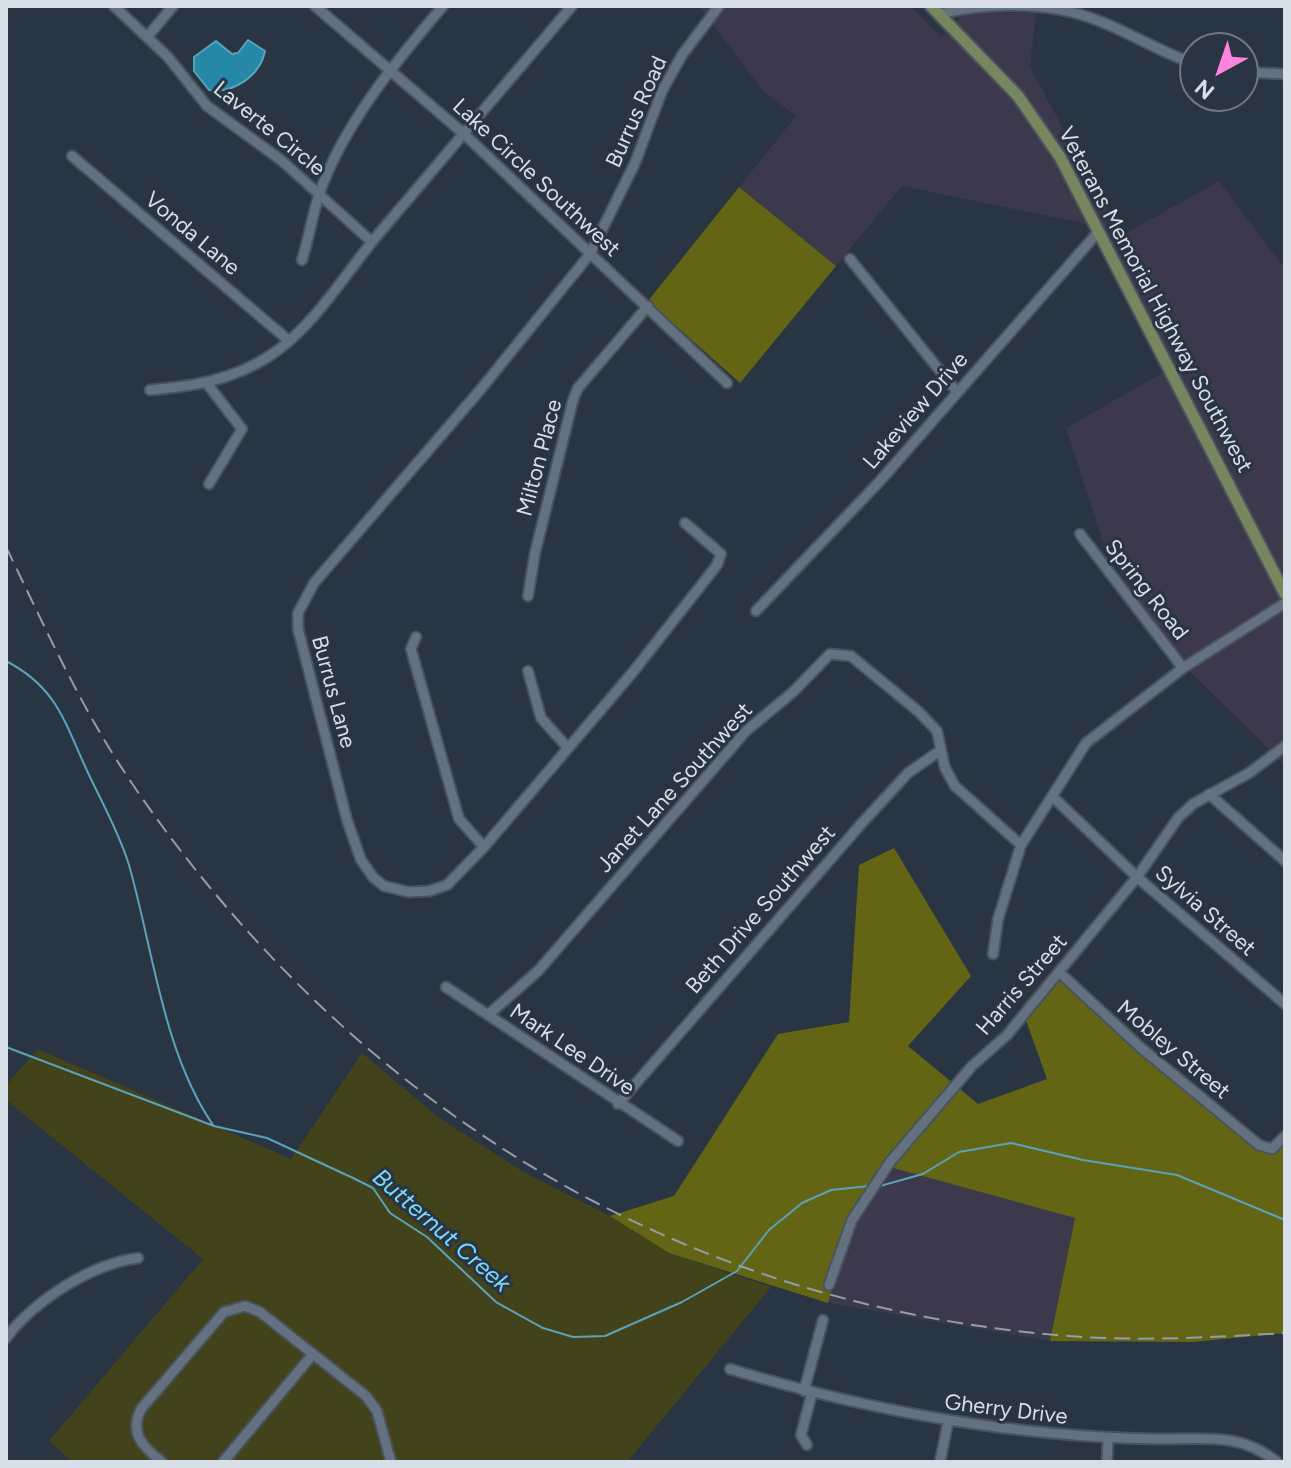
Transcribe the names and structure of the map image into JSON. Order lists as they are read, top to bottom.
{
  "streets": {
    "main road": ["Veterans Memorial Highway Southwest"],
    "street": [
      "Burrus Road",
      "Laverte Circle",
      "Lake Circle Southwest",
      "Vonda Lane",
      "Lakeview Drive",
      "Milton Place",
      "Spring Road",
      "Burrus Lane",
      "Janet Lane Southwest",
      "Beth Drive Southwest",
      "Sylvia Street",
      "Harris Street",
      "Mark Lee Drive",
      "Mobley Street",
      "Gherry Drive"
    ]
  },
  "crossings": [
    ["Burrus Road", "Lake Circle Southwest"],
    ["Burrus Road", "Burrus Lane"],
    ["Lake Circle Southwest", "Milton Place"],
    ["Lake Circle Southwest", "Burrus Lane"],
    ["Veterans Memorial Highway Southwest", "Lakeview Drive"],
    ["Janet Lane Southwest", "Beth Drive Southwest"],
    ["Janet Lane Southwest", "Mark Lee Drive"],
    ["Beth Drive Southwest", "Mark Lee Drive"],
    ["Sylvia Street", "Harris Street"],
    ["Harris Street", "Mobley Street"]
  ],
  "water": ["Butternut Creek"],
  "north": "bottom left"
}
